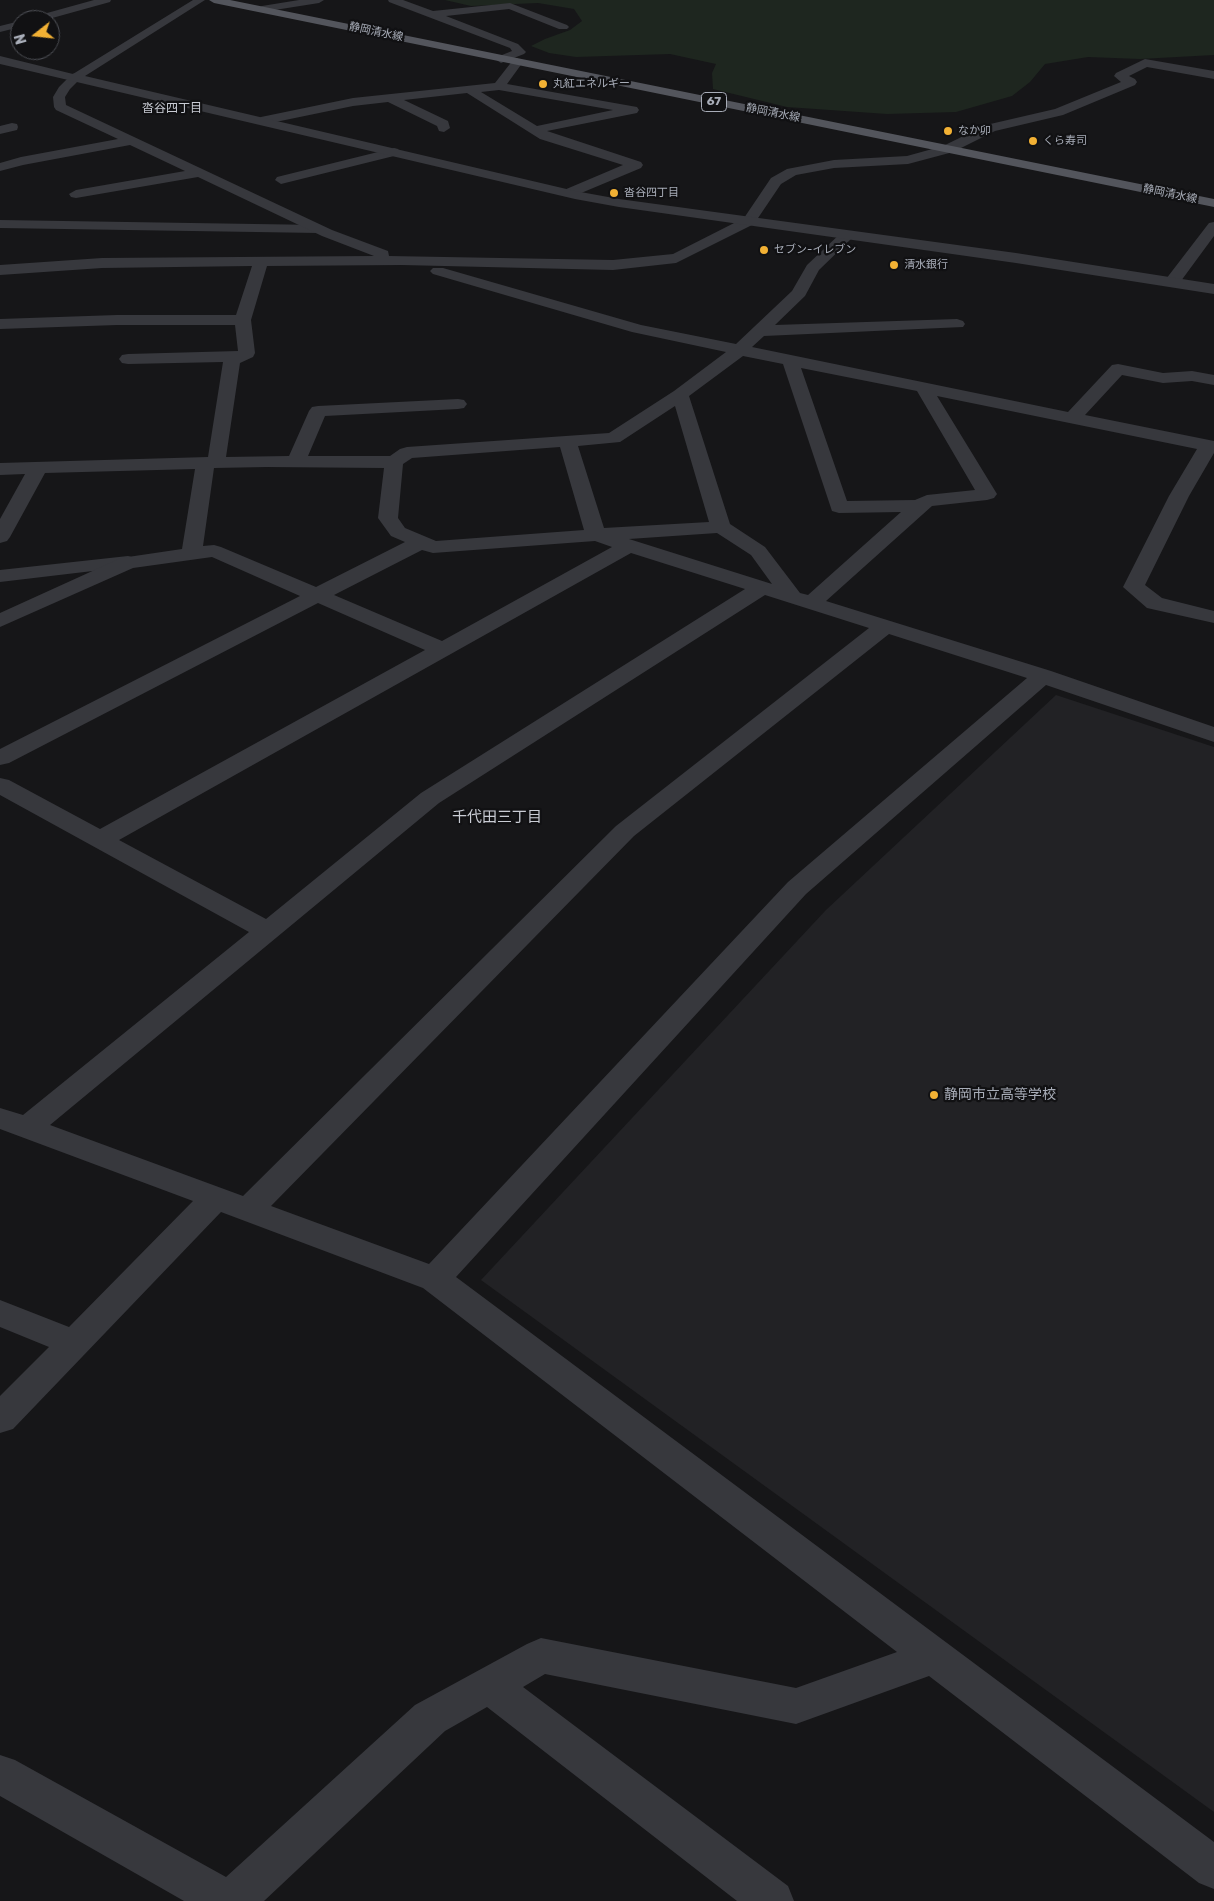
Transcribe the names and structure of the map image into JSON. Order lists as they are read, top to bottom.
{
  "streets": {
    "main road": ["静岡清水線", "67"]
  },
  "districts": ["沓谷四丁目", "千代田三丁目"],
  "places": [
    "丸紅エネルギー",
    "なか卯",
    "くら寿司",
    "沓谷四丁目",
    "セブン-イレブン",
    "清水銀行",
    "静岡市立高等学校"
  ],
  "north": "left"
}
